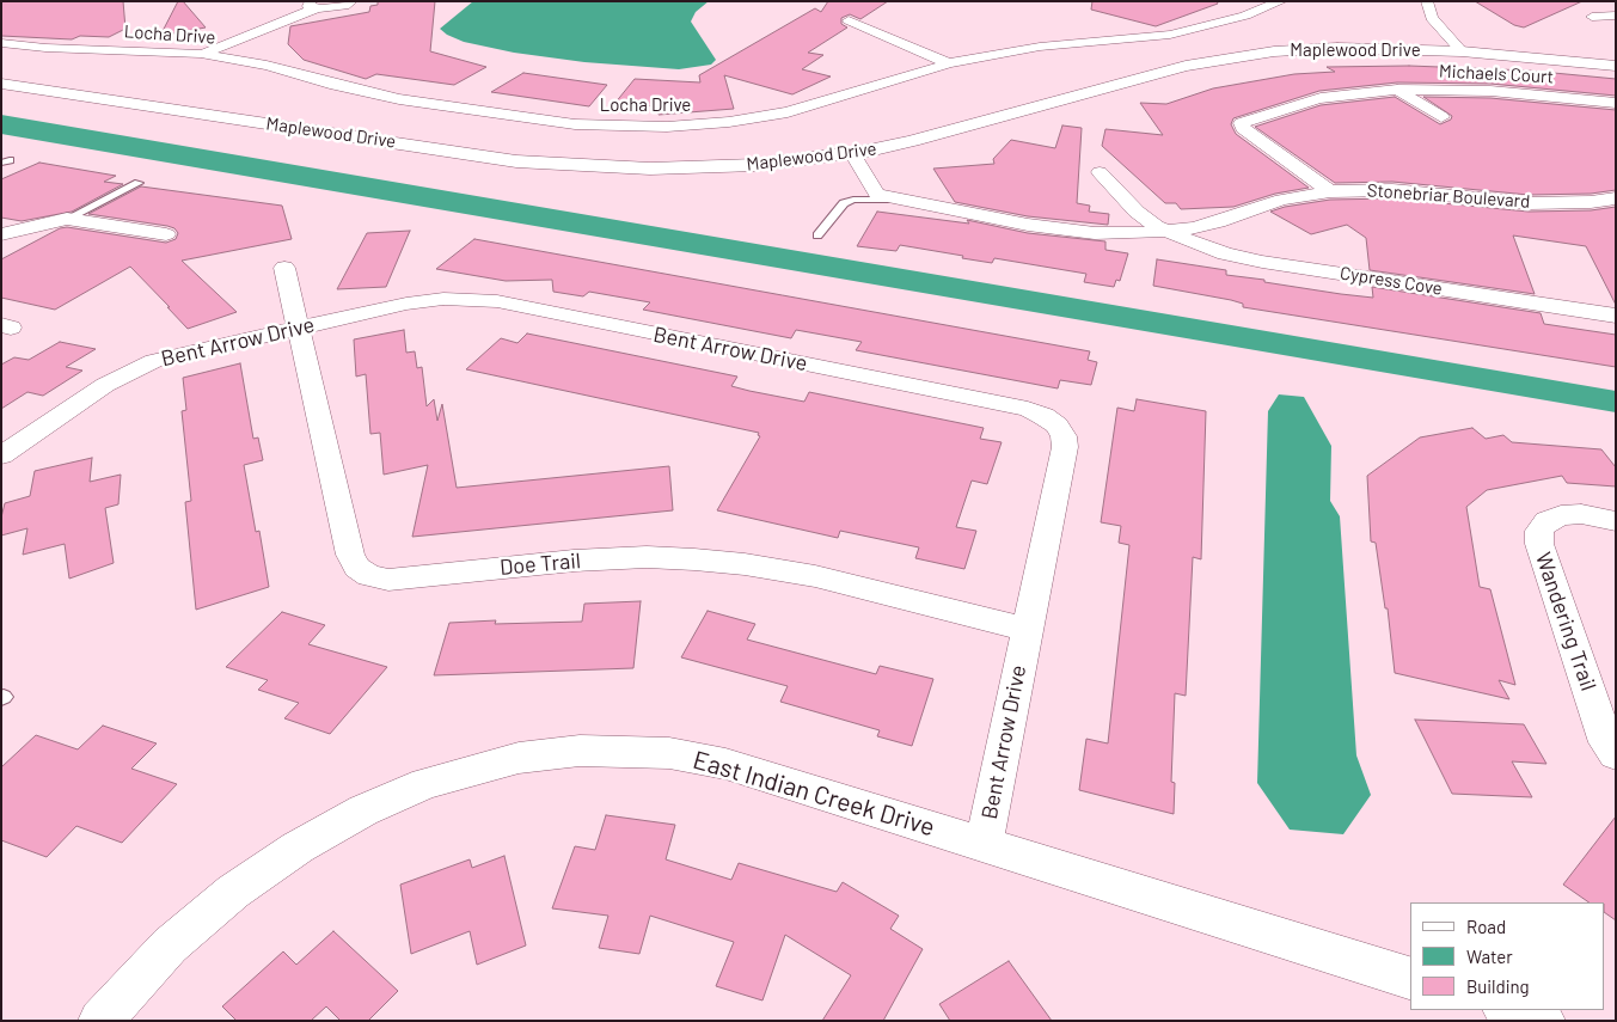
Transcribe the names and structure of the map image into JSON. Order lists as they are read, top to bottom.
{
  "streets": {
    "street": [
      "Locha Drive",
      "Maplewood Drive",
      "Michaels Court",
      "Stonebriar Boulevard",
      "Cypress Cove",
      "Bent Arrow Drive",
      "Doe Trail",
      "Wandering Trail",
      "East Indian Creek Drive"
    ]
  },
  "crossings": [
    ["Maplewood Drive", "Stonebriar Boulevard"],
    ["Michaels Court", "Stonebriar Boulevard"],
    ["Stonebriar Boulevard", "Cypress Cove"],
    ["Bent Arrow Drive", "Doe Trail"],
    ["Bent Arrow Drive", "East Indian Creek Drive"]
  ],
  "legend": ["Road", "Water", "Building"]
}
